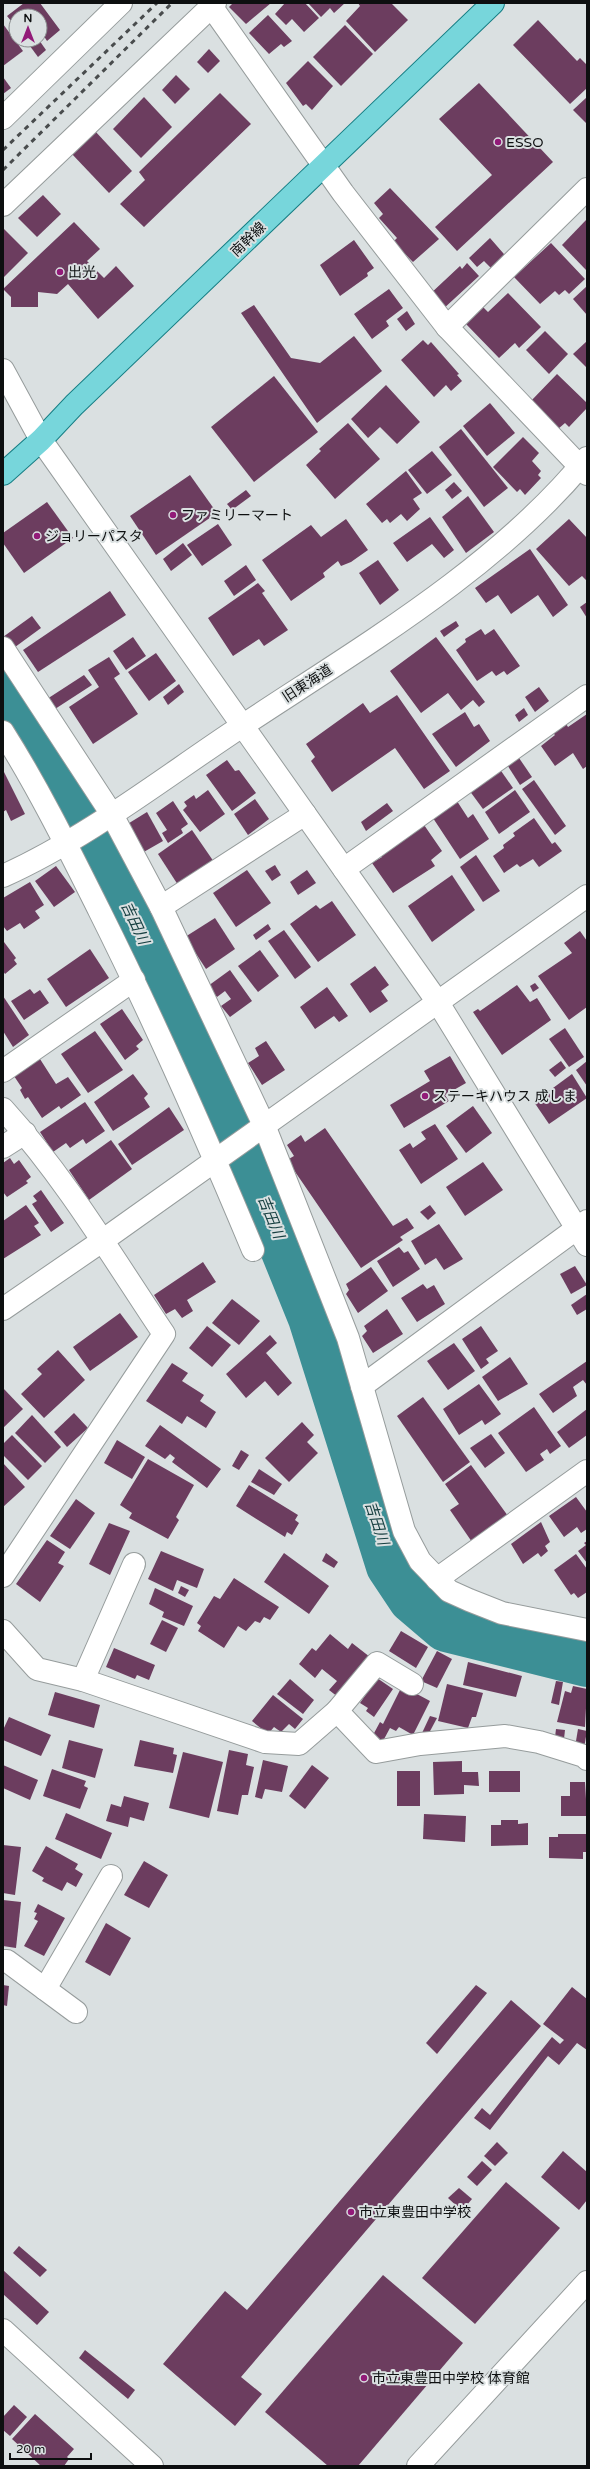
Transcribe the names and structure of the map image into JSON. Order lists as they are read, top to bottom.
{
  "streets": {
    "main road": ["南幹線"],
    "street": ["旧東海道"]
  },
  "water": ["吉田川"],
  "places": [
    "ESSO",
    "出光",
    "ファミリーマート",
    "ジョリーパスタ",
    "ステーキハウス 成しま",
    "市立東豊田中学校",
    "市立東豊田中学校 体育館"
  ],
  "scale_bar": "20 m",
  "north": "top"
}
